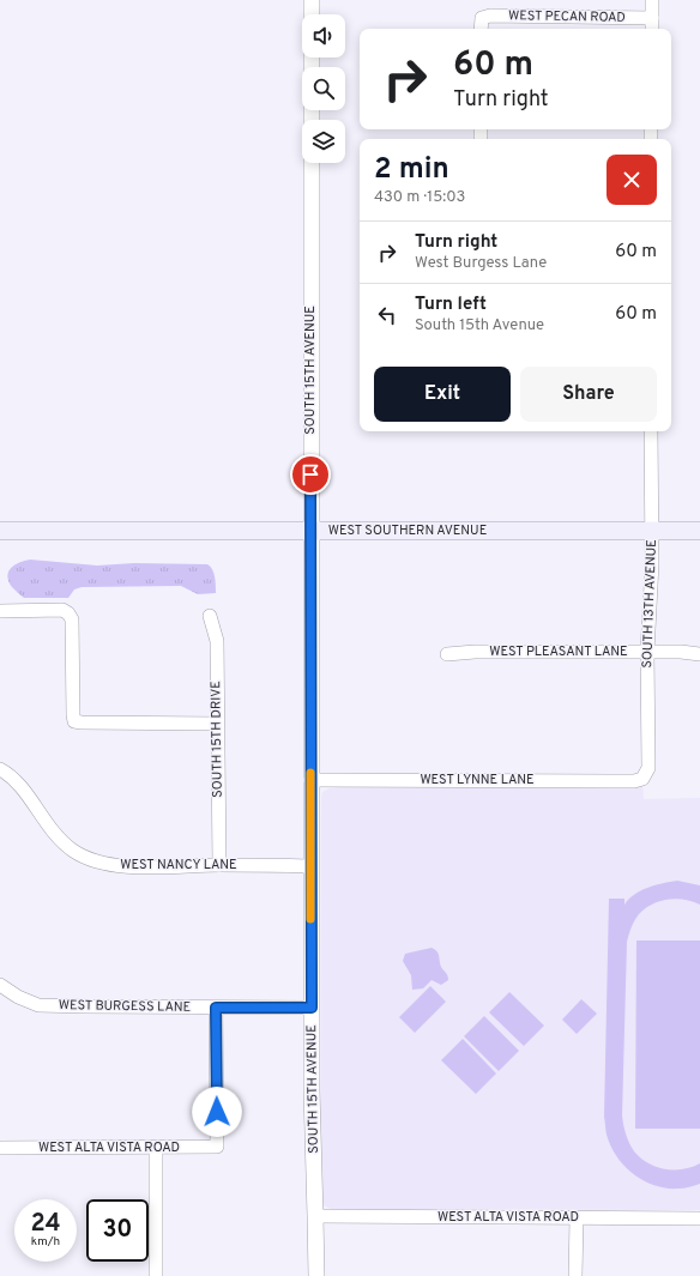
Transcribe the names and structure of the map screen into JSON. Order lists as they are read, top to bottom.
{
  "streets": {
    "main road": ["WEST SOUTHERN AVENUE"],
    "street": [
      "WEST PECAN ROAD",
      "SOUTH 15TH AVENUE",
      "SOUTH 13TH AVENUE",
      "WEST PLEASANT LANE",
      "SOUTH 15TH DRIVE",
      "WEST LYNNE LANE",
      "WEST NANCY LANE",
      "WEST BURGESS LANE",
      "WEST ALTA VISTA ROAD"
    ]
  },
  "crossings": [
    ["SOUTH 15TH AVENUE", "WEST SOUTHERN AVENUE"],
    ["SOUTH 15TH AVENUE", "WEST LYNNE LANE"],
    ["SOUTH 15TH AVENUE", "WEST NANCY LANE"],
    ["SOUTH 15TH AVENUE", "WEST BURGESS LANE"],
    ["SOUTH 15TH AVENUE", "WEST ALTA VISTA ROAD"],
    ["WEST SOUTHERN AVENUE", "SOUTH 13TH AVENUE"],
    ["SOUTH 13TH AVENUE", "WEST PLEASANT LANE"],
    ["SOUTH 13TH AVENUE", "WEST LYNNE LANE"],
    ["SOUTH 15TH DRIVE", "WEST NANCY LANE"],
    ["WEST BURGESS LANE", "WEST ALTA VISTA ROAD"]
  ],
  "page": {
    "turn": ["60 m", "Turn right"],
    "heading": ["2 min", "430 m · 15:03"],
    "list": [
      {
        "name": "Turn right",
        "note": "West Burgess Lane",
        "value": "60 m"
      },
      {
        "name": "Turn left",
        "note": "South 15th Avenue",
        "value": "60 m"
      }
    ],
    "buttons": ["Exit", "Share"],
    "speed": "24 km/h",
    "limit": "30"
  }
}
